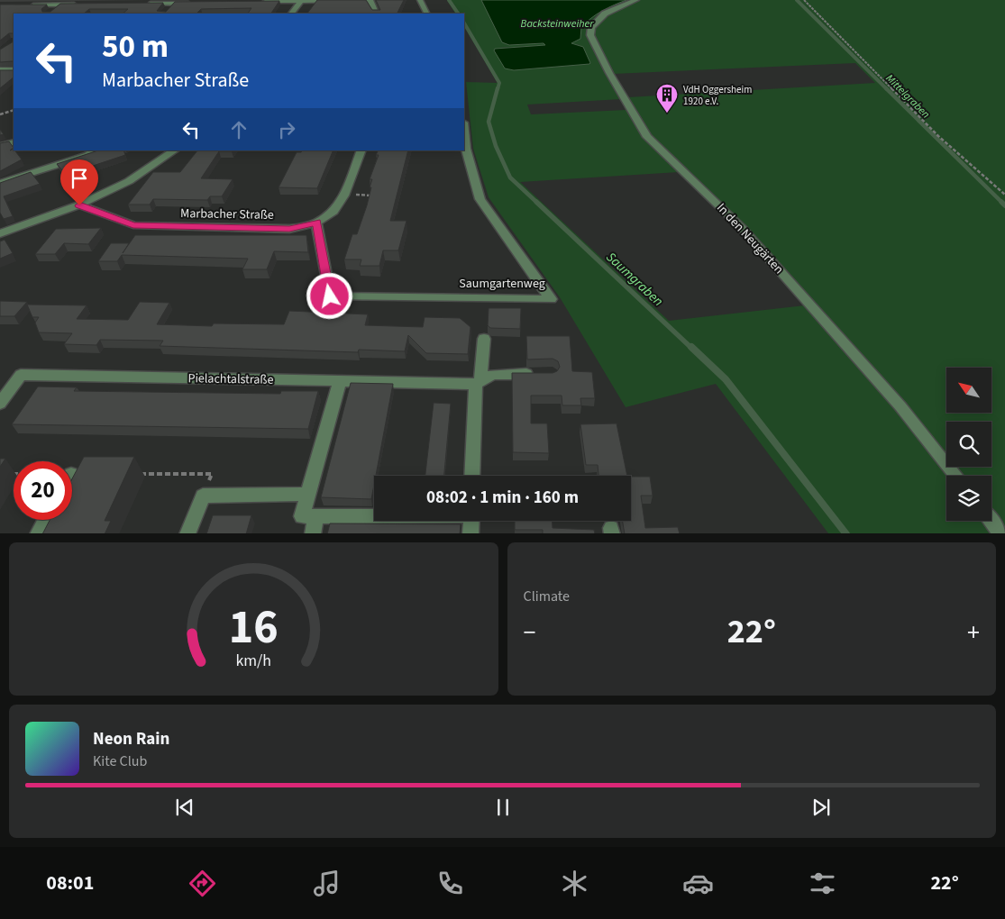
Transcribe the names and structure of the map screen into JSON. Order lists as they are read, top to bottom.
{
  "streets": {
    "street": [
      "Marbacher Straße",
      "In den Neugärten",
      "Saumgartenweg",
      "Pielachtalstraße"
    ]
  },
  "crossings": [
    ["Marbacher Straße", "Saumgartenweg"]
  ],
  "water": ["Backsteinweiher", "Mittelgraben", "Saumgraben"],
  "places": {
    "building": ["VdH Oggersheim 1920 e.V."]
  },
  "north": "top left",
  "page": {
    "turn": ["50 m", "Marbacher Straße"],
    "limit": "20",
    "trip": "08:02 · 1 min · 160 m",
    "tile": "Climate",
    "heat": ["−", "22°", "+"],
    "song": ["Neon Rain", "Kite Club"],
    "tabs": ["08:01", "22°"],
    "gauge": ["16", "km/h"]
  }
}
